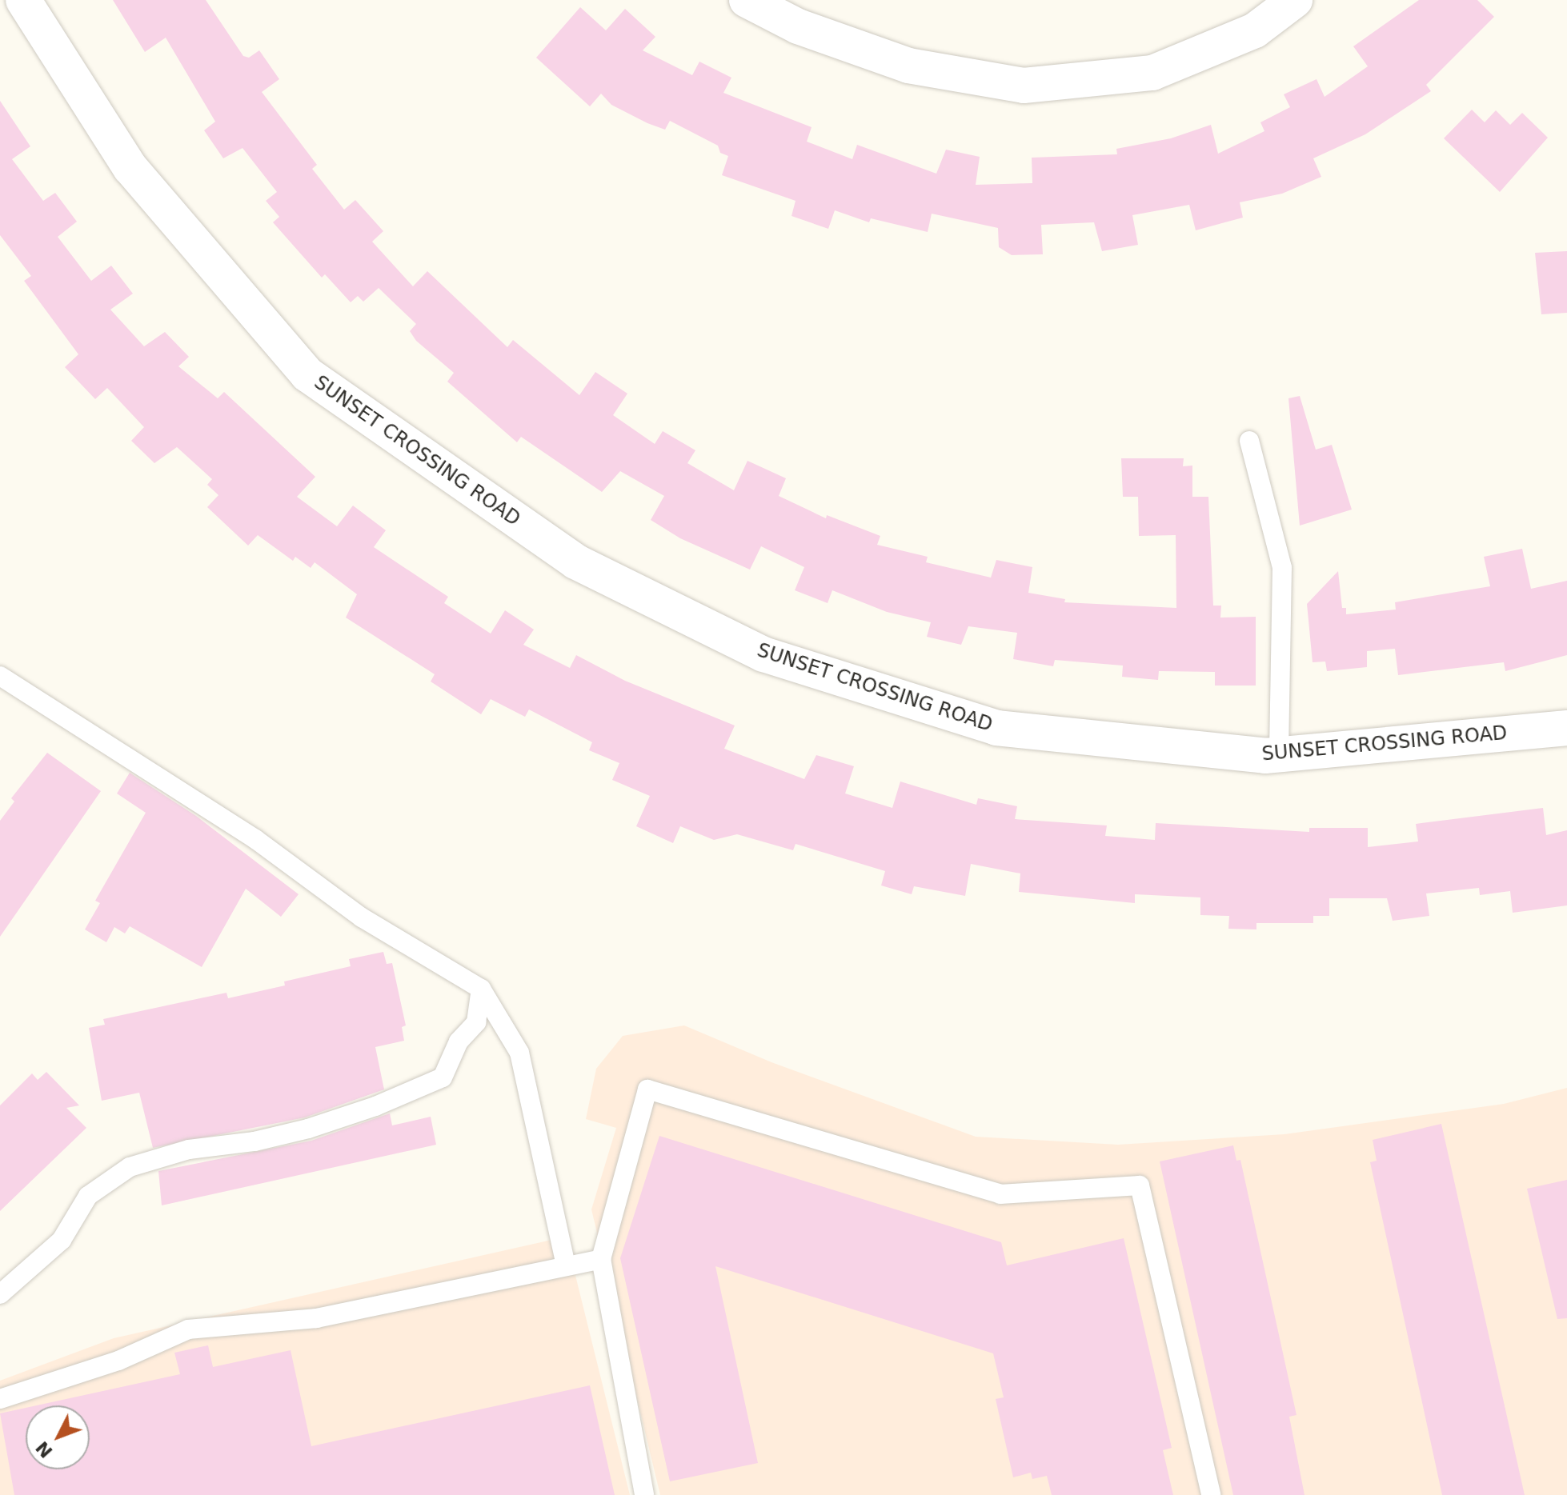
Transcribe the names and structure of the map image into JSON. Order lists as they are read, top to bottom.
{
  "streets": {
    "street": ["SUNSET CROSSING ROAD"]
  },
  "north": "bottom left"
}
